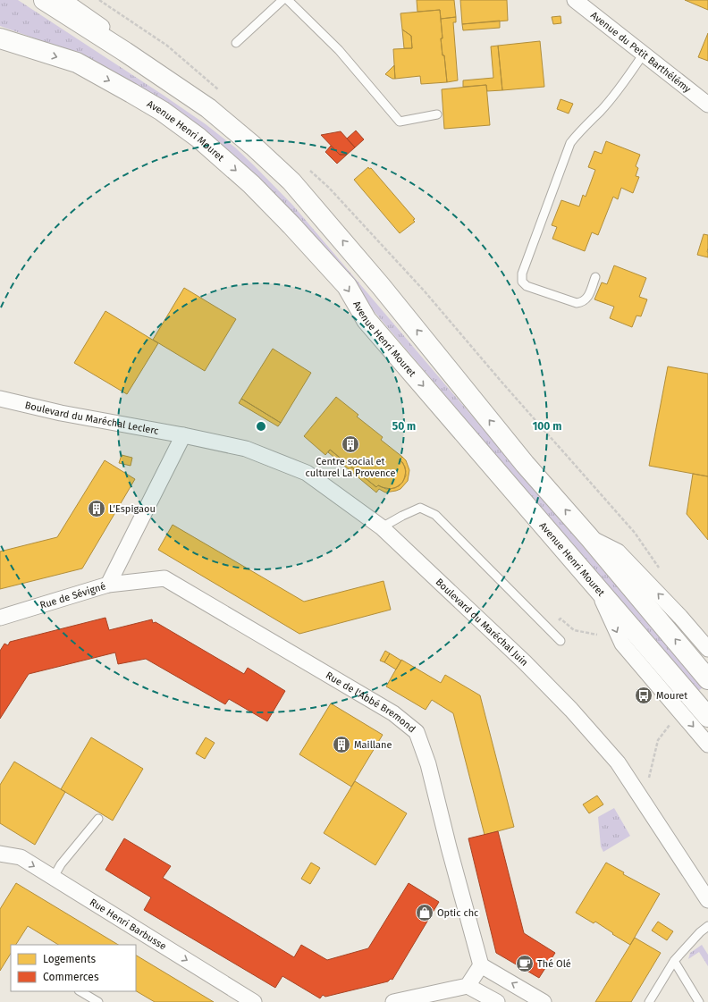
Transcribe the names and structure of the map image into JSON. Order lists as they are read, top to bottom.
{
  "streets": {
    "main road": ["Avenue Henri Mouret"],
    "street": [
      "Avenue du Petit Barthélémy",
      "Boulevard du Maréchal Leclerc",
      "Rue de Sévigné",
      "Boulevard du Maréchal Juin",
      "Rue de l'Abbé Bremond",
      "Rue Henri Barbusse"
    ]
  },
  "crossings": [
    ["Boulevard du Maréchal Leclerc", "Rue de Sévigné"],
    ["Boulevard du Maréchal Leclerc", "Boulevard du Maréchal Juin"],
    ["Rue de Sévigné", "Boulevard du Maréchal Juin"],
    ["Rue de Sévigné", "Rue de l'Abbé Bremond"]
  ],
  "one_way": ["Rue Henri Barbusse"],
  "places": {
    "building": ["Centre social et culturel La Provence", "L’Espigaou", "Maillane"],
    "bus stop": ["Mouret"],
    "shop": ["Optic chc"],
    "cafe": ["Thé Olé"]
  },
  "legend": ["Logements", "Commerces"],
  "rings": ["50 m", "100 m"]
}
